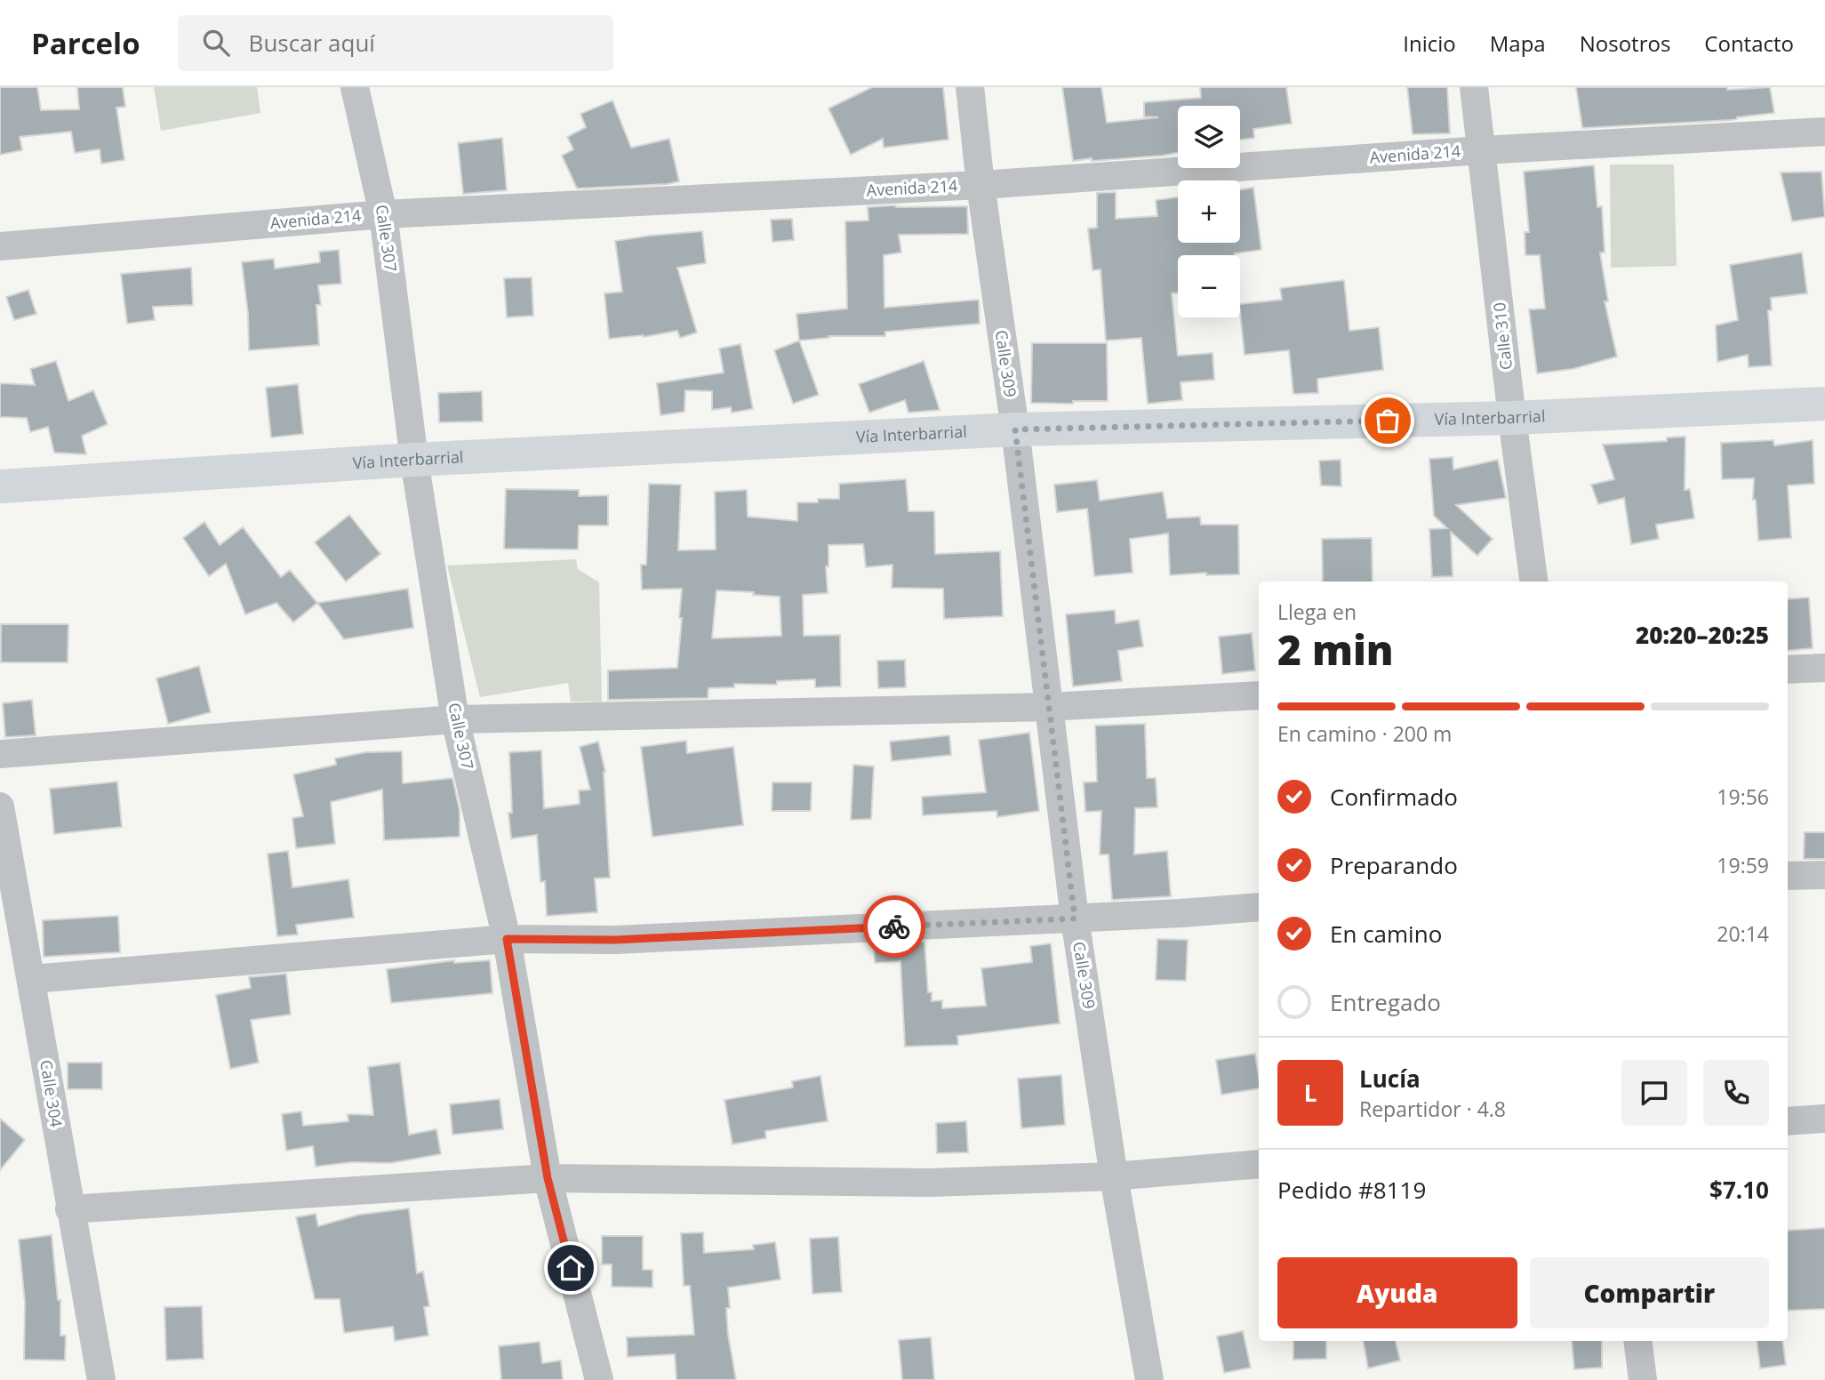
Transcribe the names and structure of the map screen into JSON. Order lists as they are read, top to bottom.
{
  "streets": {
    "main road": ["Vía Interbarrial"],
    "street": [
      "Avenida 214",
      "Calle 307",
      "Calle 310",
      "Calle 309",
      "Calle 304"
    ]
  },
  "crossings": [
    ["Avenida 214", "Calle 307"],
    ["Avenida 214", "Calle 310"],
    ["Avenida 214", "Calle 309"],
    ["Calle 307", "Vía Interbarrial"],
    ["Calle 310", "Vía Interbarrial"],
    ["Calle 309", "Vía Interbarrial"]
  ],
  "page": {
    "header": "Parcelo",
    "search": "Buscar aquí",
    "nav": [
      "Inicio",
      "Mapa",
      "Nosotros",
      "Contacto"
    ],
    "map_buttons": ["+", "−"],
    "heading": ["2 min", "Llega en", "20:20–20:25"],
    "panel": [
      "Lucía",
      "Repartidor · 4.8",
      "Pedido #8119",
      "$7.10"
    ],
    "bar": "En camino · 200 m",
    "list": [
      ["Confirmado", "19:56"],
      ["Preparando", "19:59"],
      ["En camino", "20:14"],
      "Entregado"
    ],
    "round": "L",
    "buttons": ["Ayuda", "Compartir"]
  }
}
